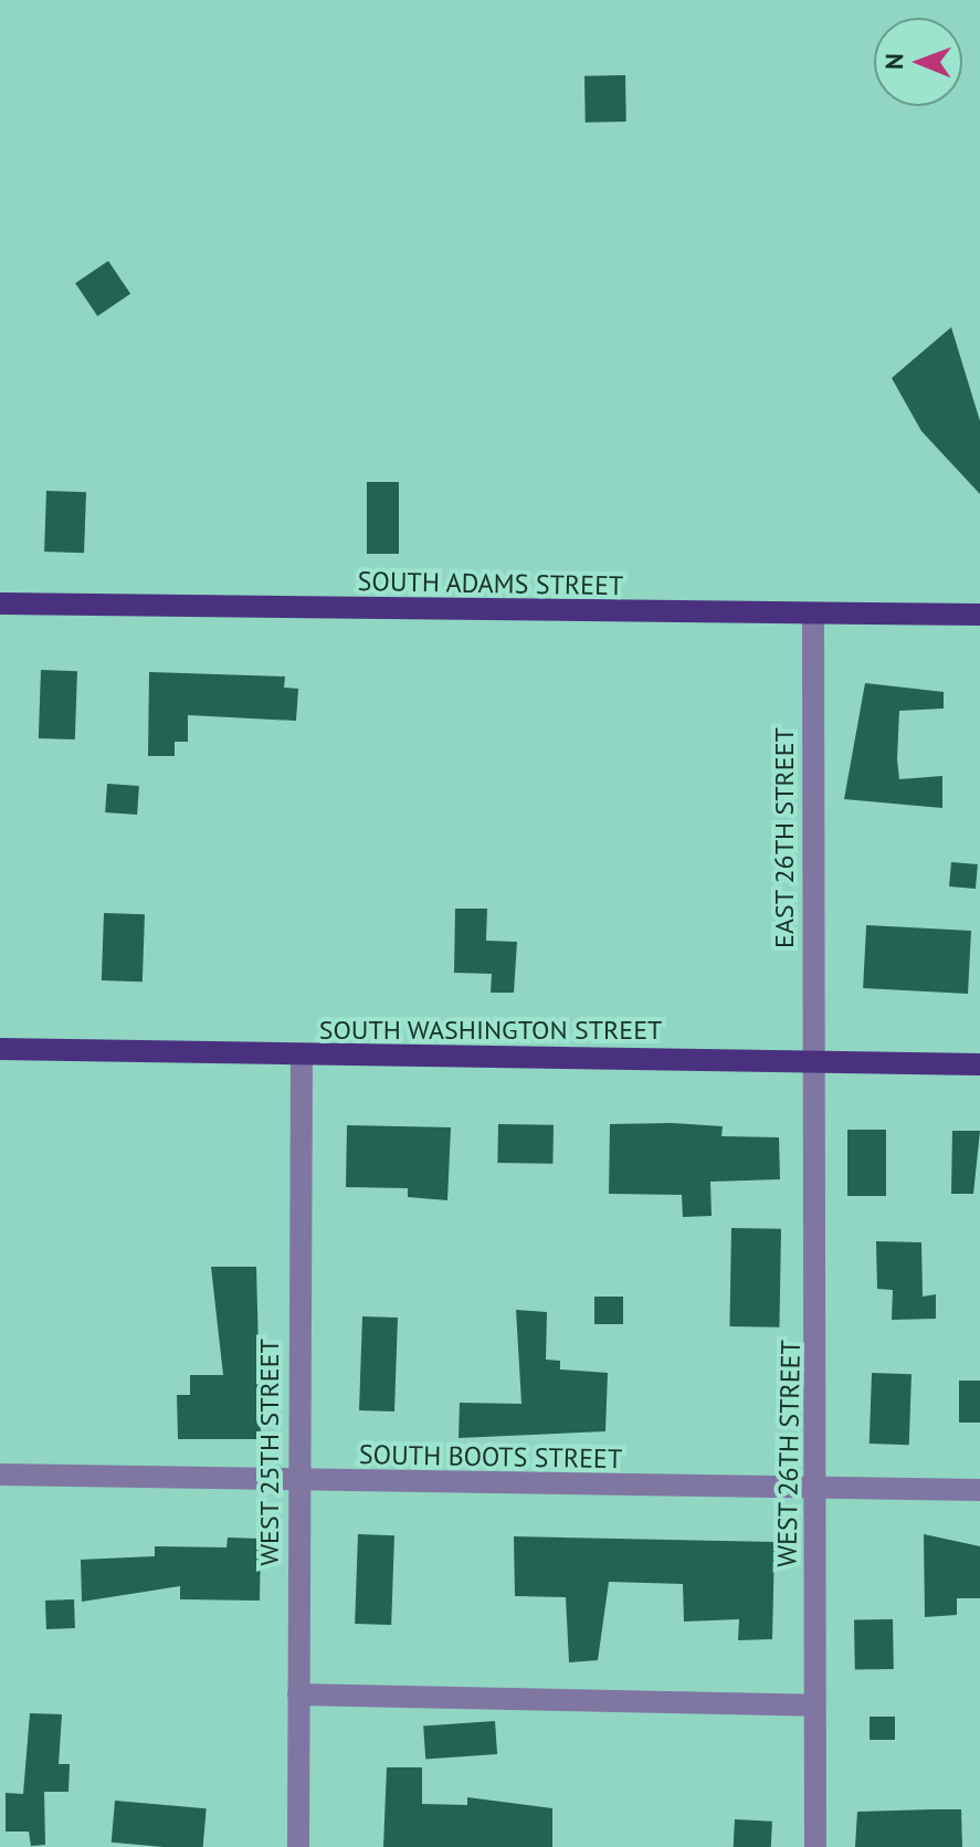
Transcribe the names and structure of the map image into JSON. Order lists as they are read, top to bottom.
{
  "streets": {
    "main road": ["SOUTH ADAMS STREET", "SOUTH WASHINGTON STREET"],
    "street": [
      "EAST 26TH STREET",
      "WEST 25TH STREET",
      "WEST 26TH STREET",
      "SOUTH BOOTS STREET"
    ]
  },
  "crossings": [
    ["SOUTH ADAMS STREET", "EAST 26TH STREET"],
    ["EAST 26TH STREET", "SOUTH WASHINGTON STREET"],
    ["EAST 26TH STREET", "WEST 26TH STREET"],
    ["SOUTH WASHINGTON STREET", "WEST 25TH STREET"],
    ["SOUTH WASHINGTON STREET", "WEST 26TH STREET"],
    ["WEST 25TH STREET", "SOUTH BOOTS STREET"],
    ["WEST 26TH STREET", "SOUTH BOOTS STREET"]
  ],
  "north": "left"
}
